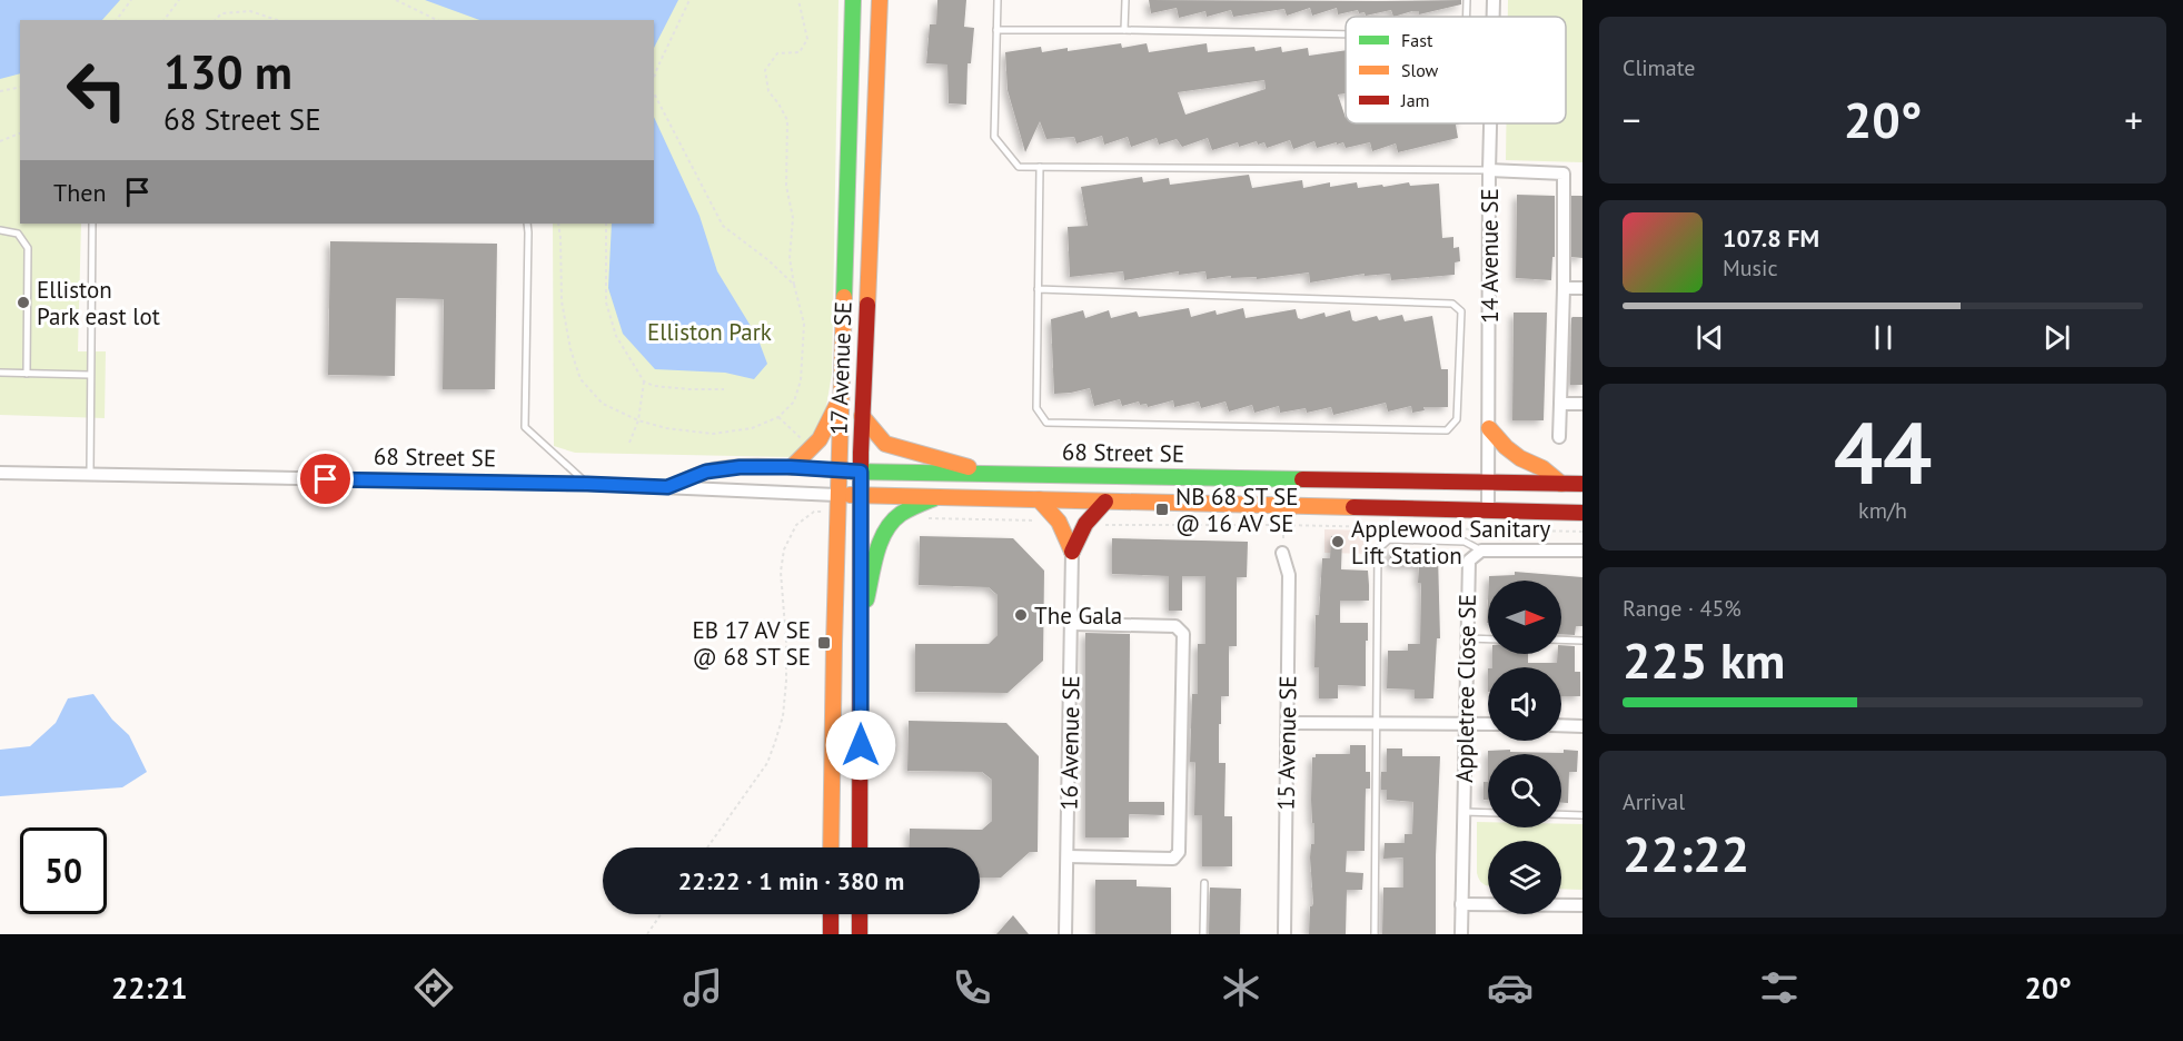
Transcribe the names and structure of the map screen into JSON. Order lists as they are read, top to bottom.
{
  "streets": {
    "main road": ["17 Avenue SE", "68 Street SE"],
    "street": [
      "14 Avenue SE",
      "Appletree Close SE",
      "16 Avenue SE",
      "15 Avenue SE"
    ]
  },
  "crossings": [
    ["14 Avenue SE", "68 Street SE"],
    ["17 Avenue SE", "68 Street SE"]
  ],
  "parks": ["Elliston Park"],
  "places": {
    "other": ["Elliston Park east lot", "Applewood Sanitary Lift Station", "The Gala"],
    "transit": ["NB 68 ST SE @ 16 AV SE", "EB 17 AV SE @ 68 ST SE"]
  },
  "legend": ["Fast", "Slow", "Jam"],
  "north": "right",
  "page": {
    "tile": [
      "Climate",
      ["44", "km/h"],
      ["Range · 45%", "225 km"],
      ["Arrival", "22:22"]
    ],
    "turn": ["130 m", "68 Street SE"],
    "heat": ["−", "20°", "+"],
    "then": "Then",
    "song": ["107.8 FM", "Music"],
    "limit": "50",
    "trip": "22:22 · 1 min · 380 m",
    "tabs": ["22:21", "20°"]
  }
}
